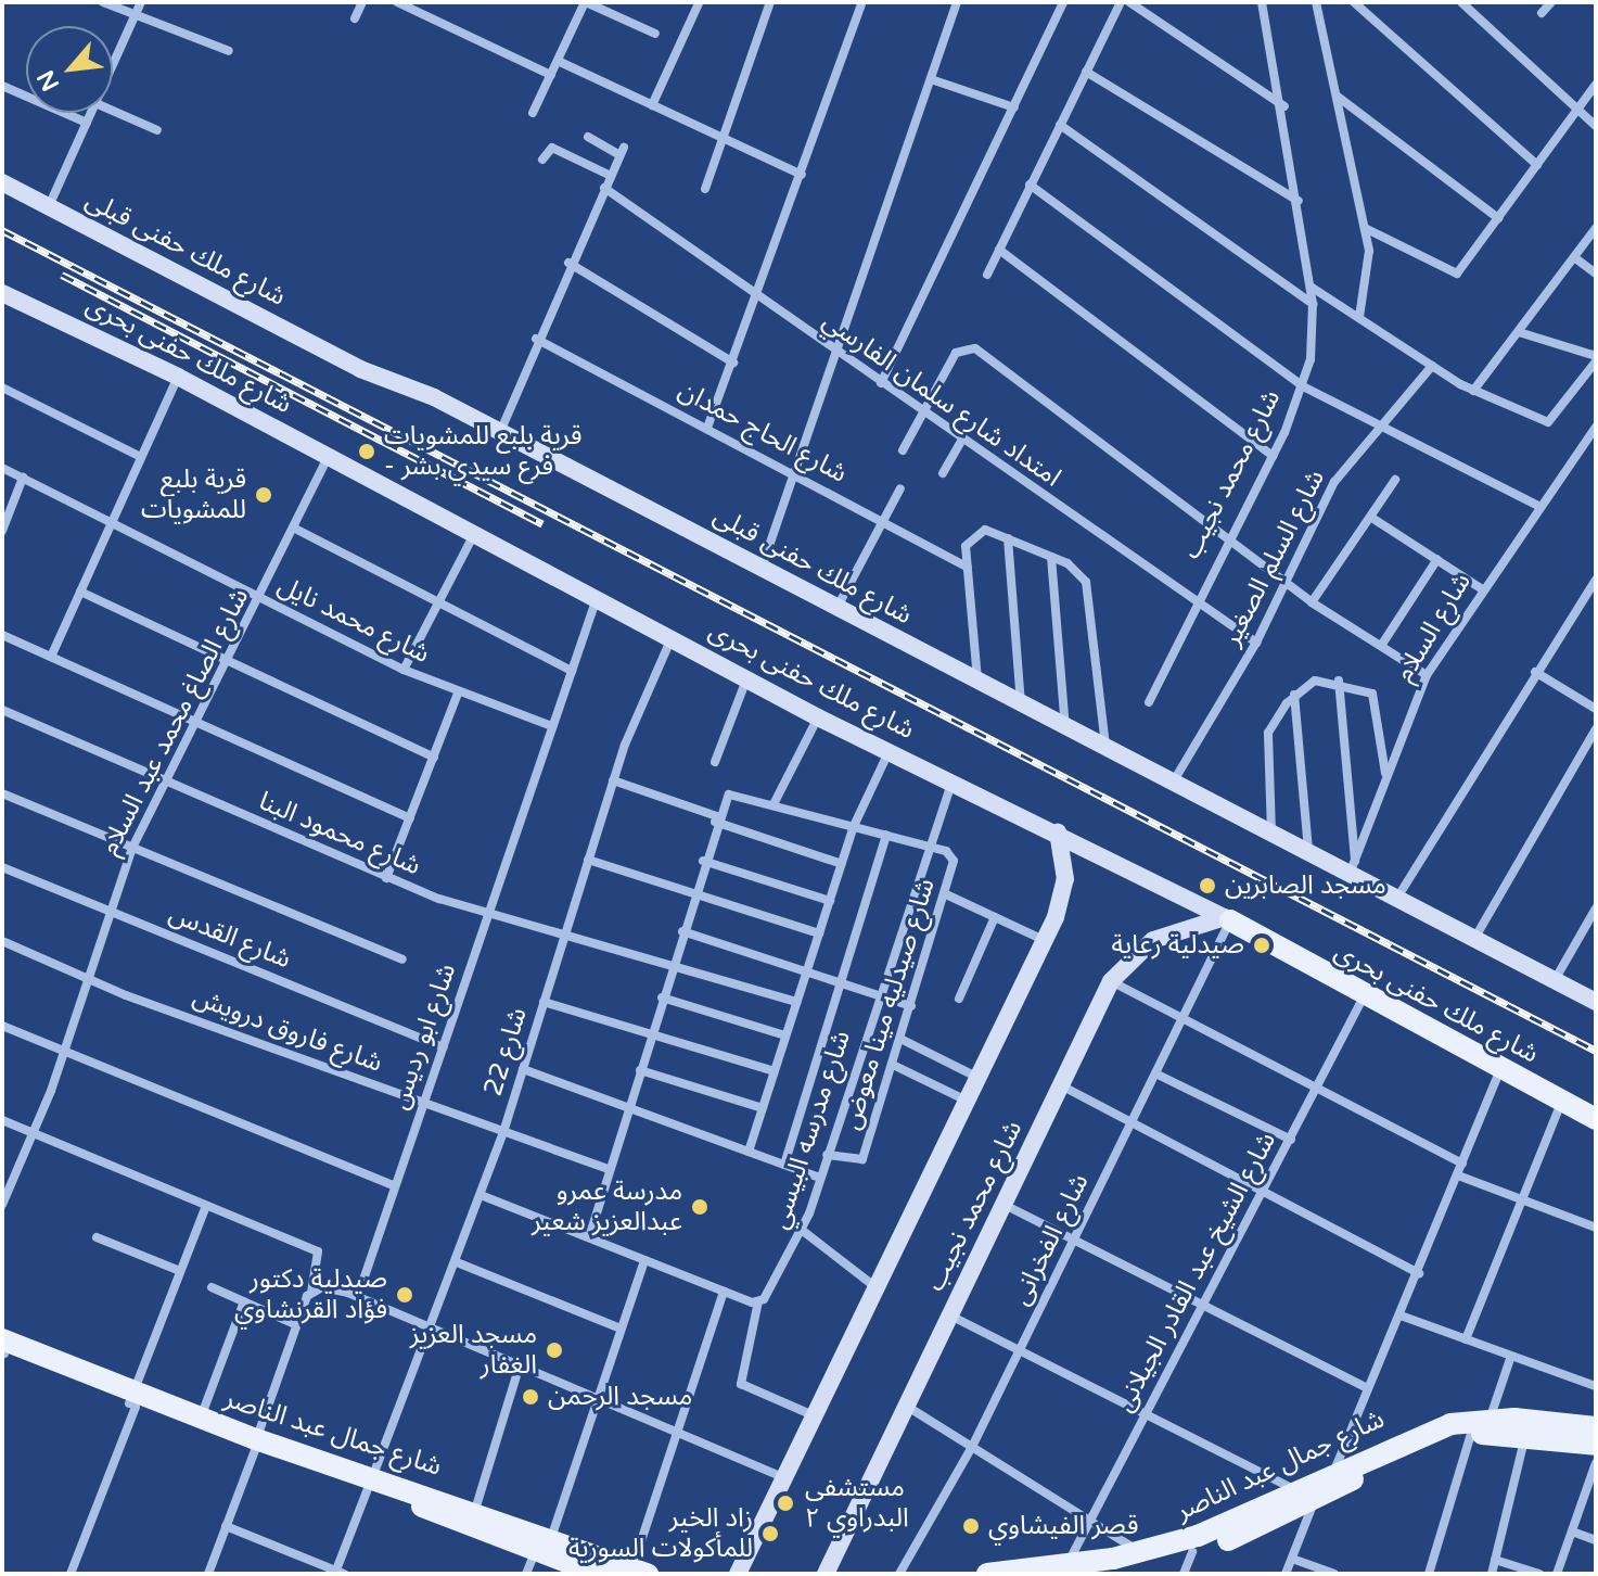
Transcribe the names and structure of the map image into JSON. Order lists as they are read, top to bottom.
{
  "streets": {
    "main road": ["شارع ملك حفنى بحرى", "شارع جمال عبد الناصر"],
    "street": [
      "شارع ملك حفنى قبلى",
      "امتداد شارع سلمان الفارسي",
      "شارع الحاج حمدان",
      "شارع محمد نجيب",
      "شارع السلم الصغير",
      "شارع محمد نايل",
      "شارع السلام",
      "شارع الصاغ محمد عبد السلام",
      "شارع محمود البنا",
      "شارع القدس",
      "شارع صيدليه مينا معوض",
      "شارع فاروق درويش",
      "شارع ابو رديس",
      "شارع 22",
      "شارع مدرسه البيسي",
      "شارع الفخرانى",
      "شارع الشيخ عبد القادر الجيلانى"
    ]
  },
  "crossings": [
    ["شارع ملك حفنى قبلى", "شارع السلم الصغير"],
    ["شارع ملك حفنى قبلى", "شارع السلام"],
    ["شارع ملك حفنى بحرى", "شارع محمد نجيب"],
    ["شارع ملك حفنى بحرى", "شارع الصاغ محمد عبد السلام"],
    ["شارع ملك حفنى بحرى", "شارع ابو رديس"],
    ["شارع ملك حفنى بحرى", "شارع 22"],
    ["شارع ملك حفنى بحرى", "شارع مدرسه البيسي"],
    ["شارع ملك حفنى بحرى", "شارع الفخرانى"],
    ["شارع ملك حفنى بحرى", "شارع الشيخ عبد القادر الجيلانى"],
    ["امتداد شارع سلمان الفارسي", "شارع محمد نجيب"],
    ["امتداد شارع سلمان الفارسي", "شارع السلم الصغير"],
    ["شارع محمد نجيب", "شارع الفخرانى"],
    ["شارع محمد نايل", "شارع الصاغ محمد عبد السلام"],
    ["شارع محمد نايل", "شارع ابو رديس"],
    ["شارع الصاغ محمد عبد السلام", "شارع محمود البنا"],
    ["شارع الصاغ محمد عبد السلام", "شارع القدس"],
    ["شارع الصاغ محمد عبد السلام", "شارع فاروق درويش"],
    ["شارع محمود البنا", "شارع ابو رديس"],
    ["شارع محمود البنا", "شارع 22"],
    ["شارع القدس", "شارع ابو رديس"],
    ["شارع صيدليه مينا معوض", "شارع مدرسه البيسي"],
    ["شارع فاروق درويش", "شارع ابو رديس"],
    ["شارع فاروق درويش", "شارع 22"],
    ["شارع 22", "شارع جمال عبد الناصر"],
    ["شارع الشيخ عبد القادر الجيلانى", "شارع جمال عبد الناصر"]
  ],
  "places": [
    "قرية بلبع للمشويات - فرع سيدي بشر",
    "قرية بلبع للمشويات",
    "مسجد الصابرين",
    "صيدلية رعاية",
    "مدرسة عمرو عبدالعزيز شعير",
    "صيدلية دكتور فؤاد القرنشاوي",
    "مسجد العزيز الغفار",
    "مسجد الرحمن",
    "مستشفى البدراوي ٢",
    "قصر الفيشاوي",
    "زاد الخير للمأكولات السورية"
  ],
  "north": "bottom left"
}
